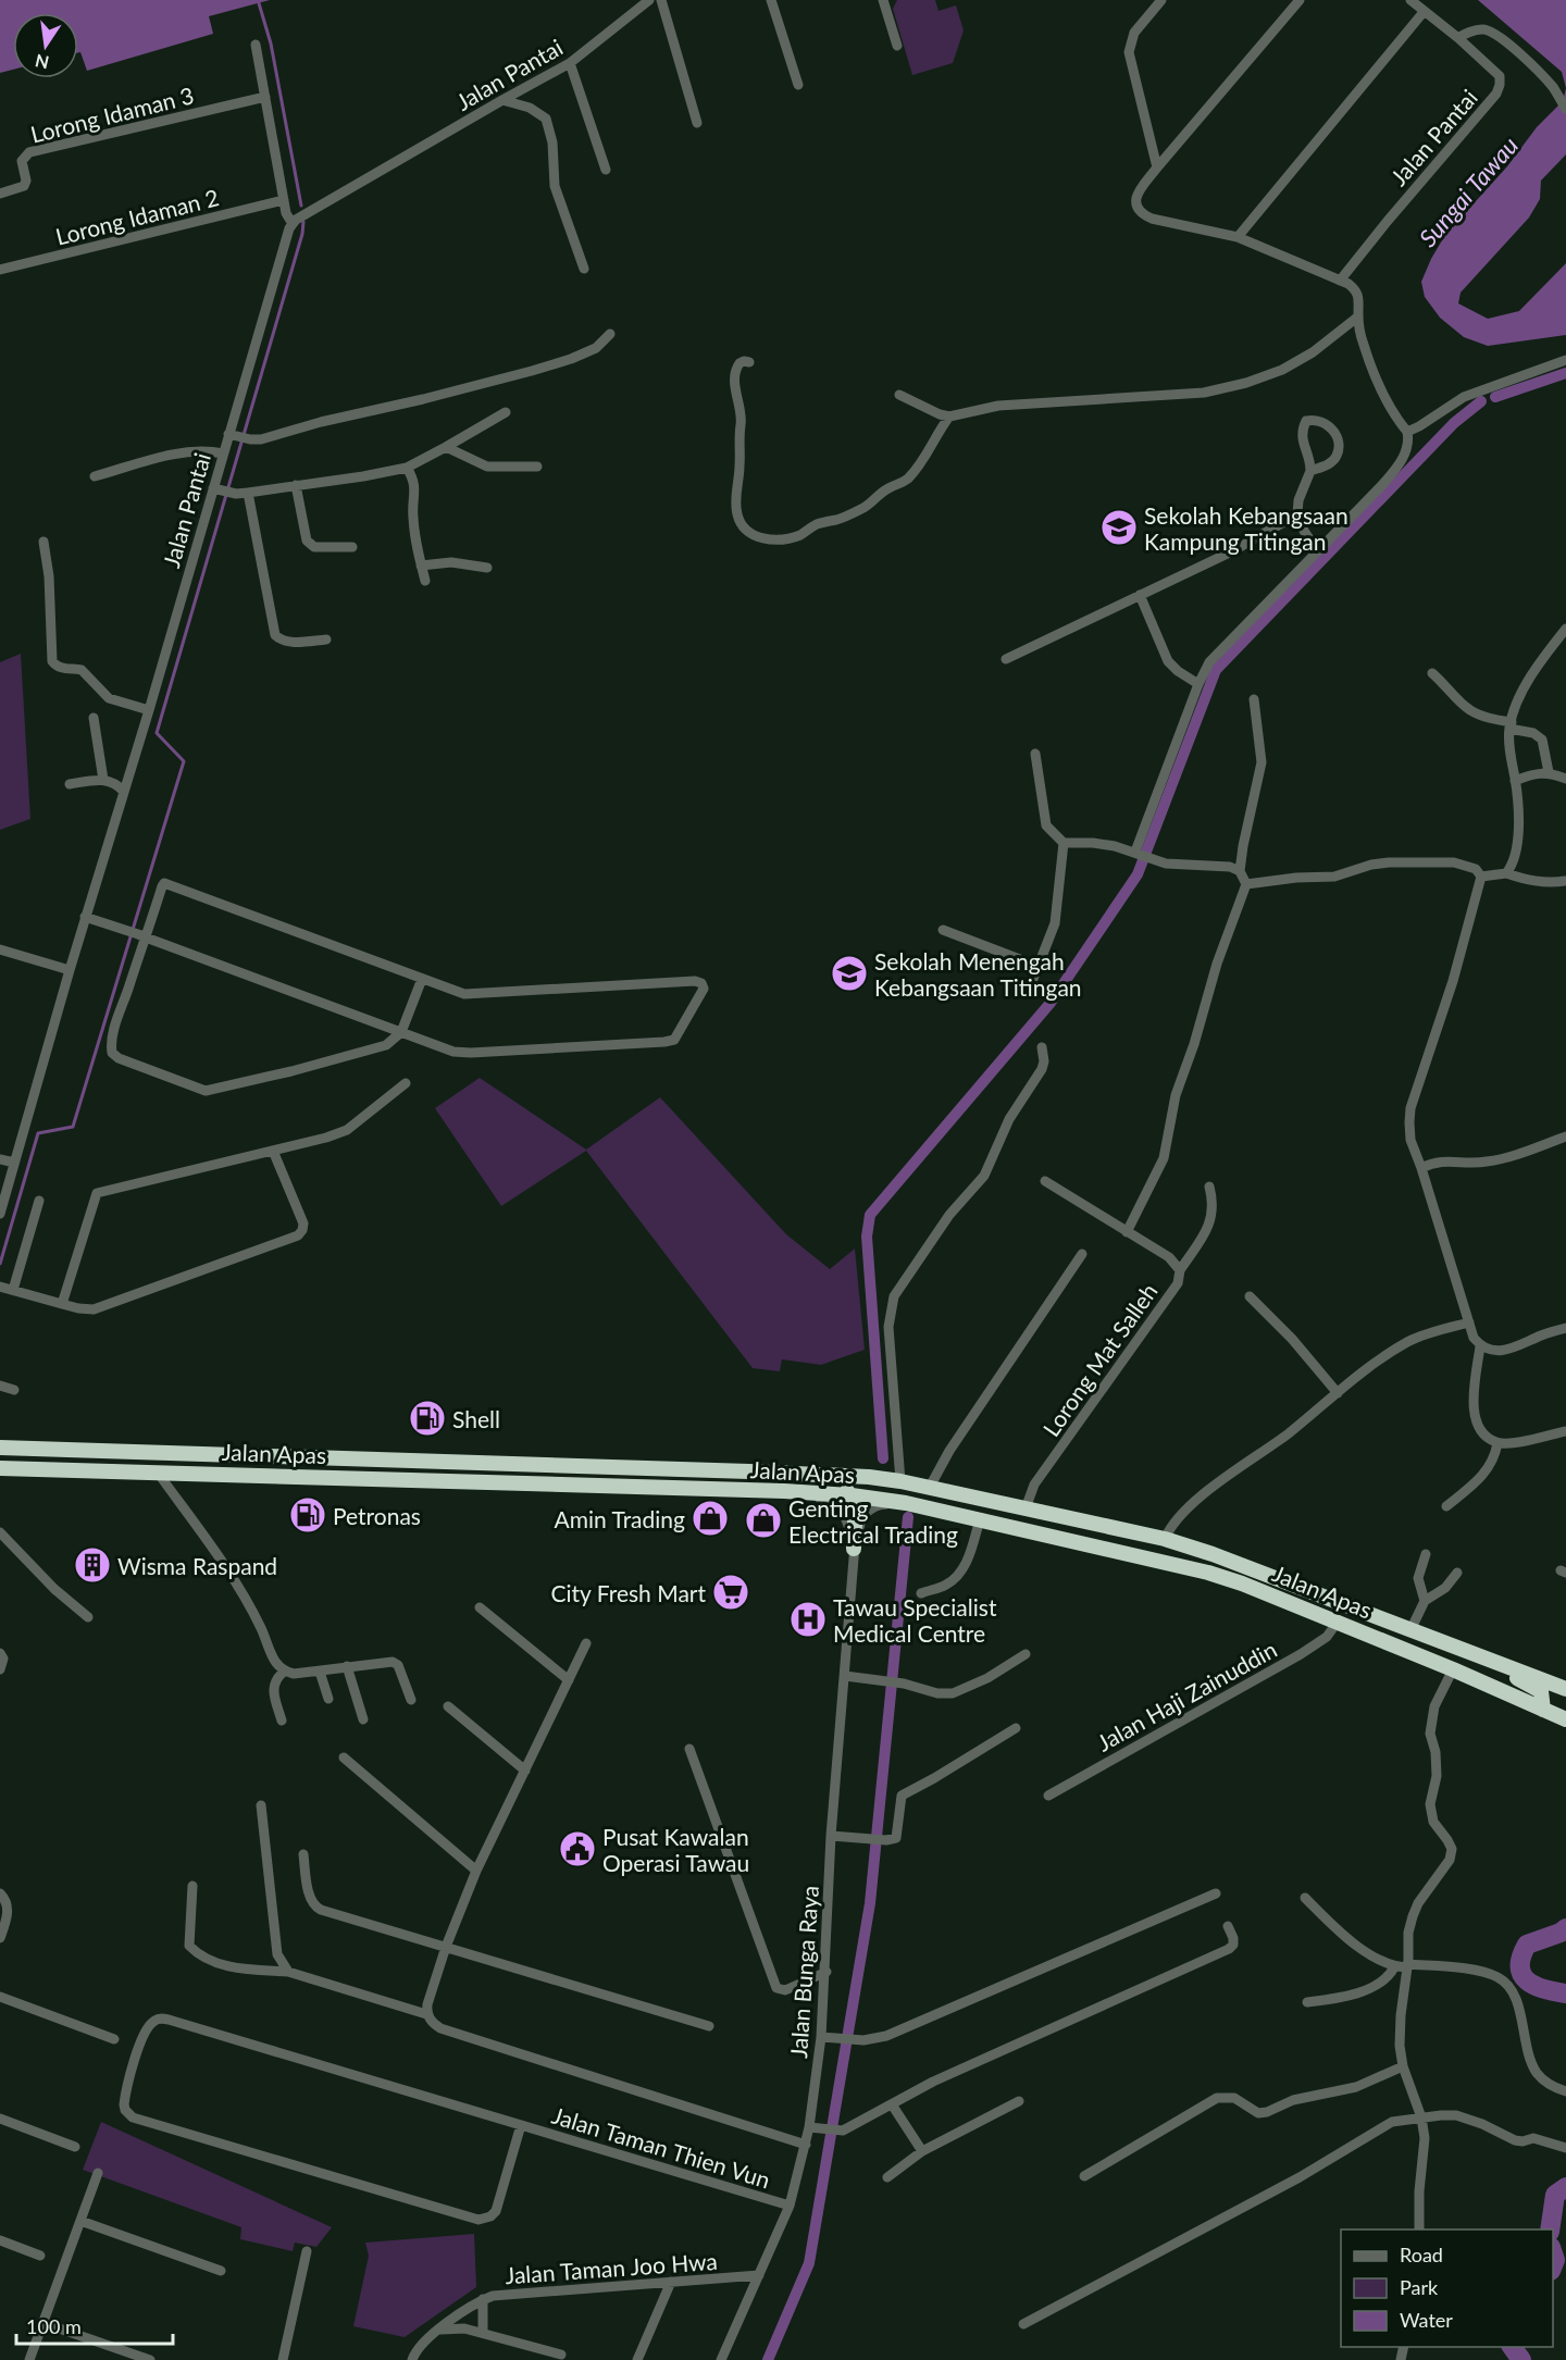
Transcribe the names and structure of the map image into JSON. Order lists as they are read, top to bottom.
{
  "streets": {
    "highway": ["Jalan Apas"],
    "street": [
      "Jalan Pantai",
      "Lorong Idaman 3",
      "Lorong Idaman 2",
      "Lorong Mat Salleh",
      "Jalan Haji Zainuddin",
      "Jalan Bunga Raya",
      "Jalan Taman Thien Vun",
      "Jalan Taman Joo Hwa"
    ]
  },
  "crossings": [
    ["Lorong Mat Salleh", "Jalan Apas"],
    ["Jalan Apas", "Jalan Haji Zainuddin"],
    ["Jalan Bunga Raya", "Jalan Taman Thien Vun"],
    ["Jalan Bunga Raya", "Jalan Taman Joo Hwa"]
  ],
  "water": ["Sungai Tawau"],
  "places": {
    "school or university": ["Sekolah Kebangsaan Kampung Titingan", "Sekolah Menengah Kebangsaan Titingan"],
    "fuel station": ["Shell", "Petronas"],
    "shop": ["Amin Trading", "Genting Electrical Trading"],
    "building": ["Wisma Raspand"],
    "supermarket": ["City Fresh Mart"],
    "hospital": ["Tawau Specialist Medical Centre"],
    "public building": ["Pusat Kawalan Operasi Tawau"]
  },
  "legend": ["Road", "Park", "Water"],
  "scale_bar": "100 m",
  "north": "bottom"
}
